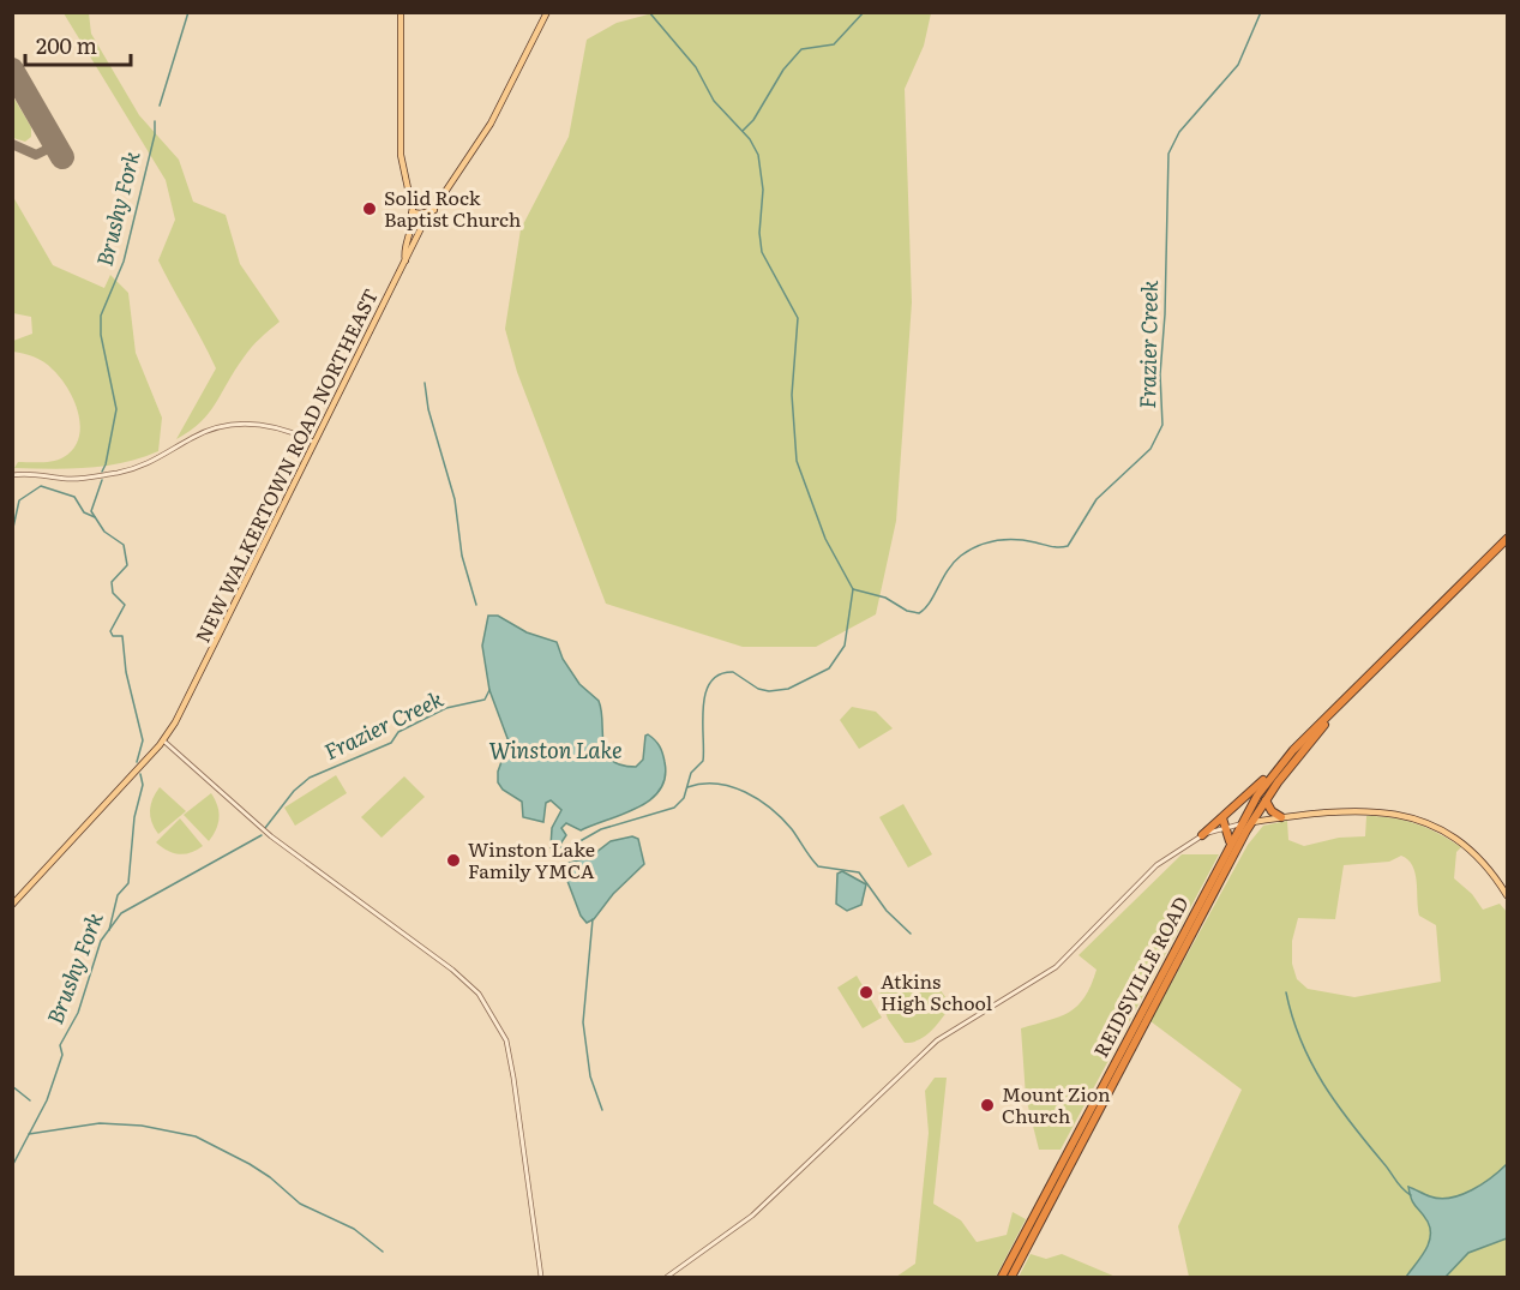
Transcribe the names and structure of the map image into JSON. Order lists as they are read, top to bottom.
{
  "streets": {
    "highway": ["REIDSVILLE ROAD"],
    "main road": ["NEW WALKERTOWN ROAD NORTHEAST"]
  },
  "water": ["Brushy Fork", "Frazier Creek", "Winston Lake"],
  "places": [
    "Solid Rock Baptist Church",
    "Winston Lake Family YMCA",
    "Atkins High School",
    "Mount Zion Church"
  ],
  "scale_bar": "200 m"
}
